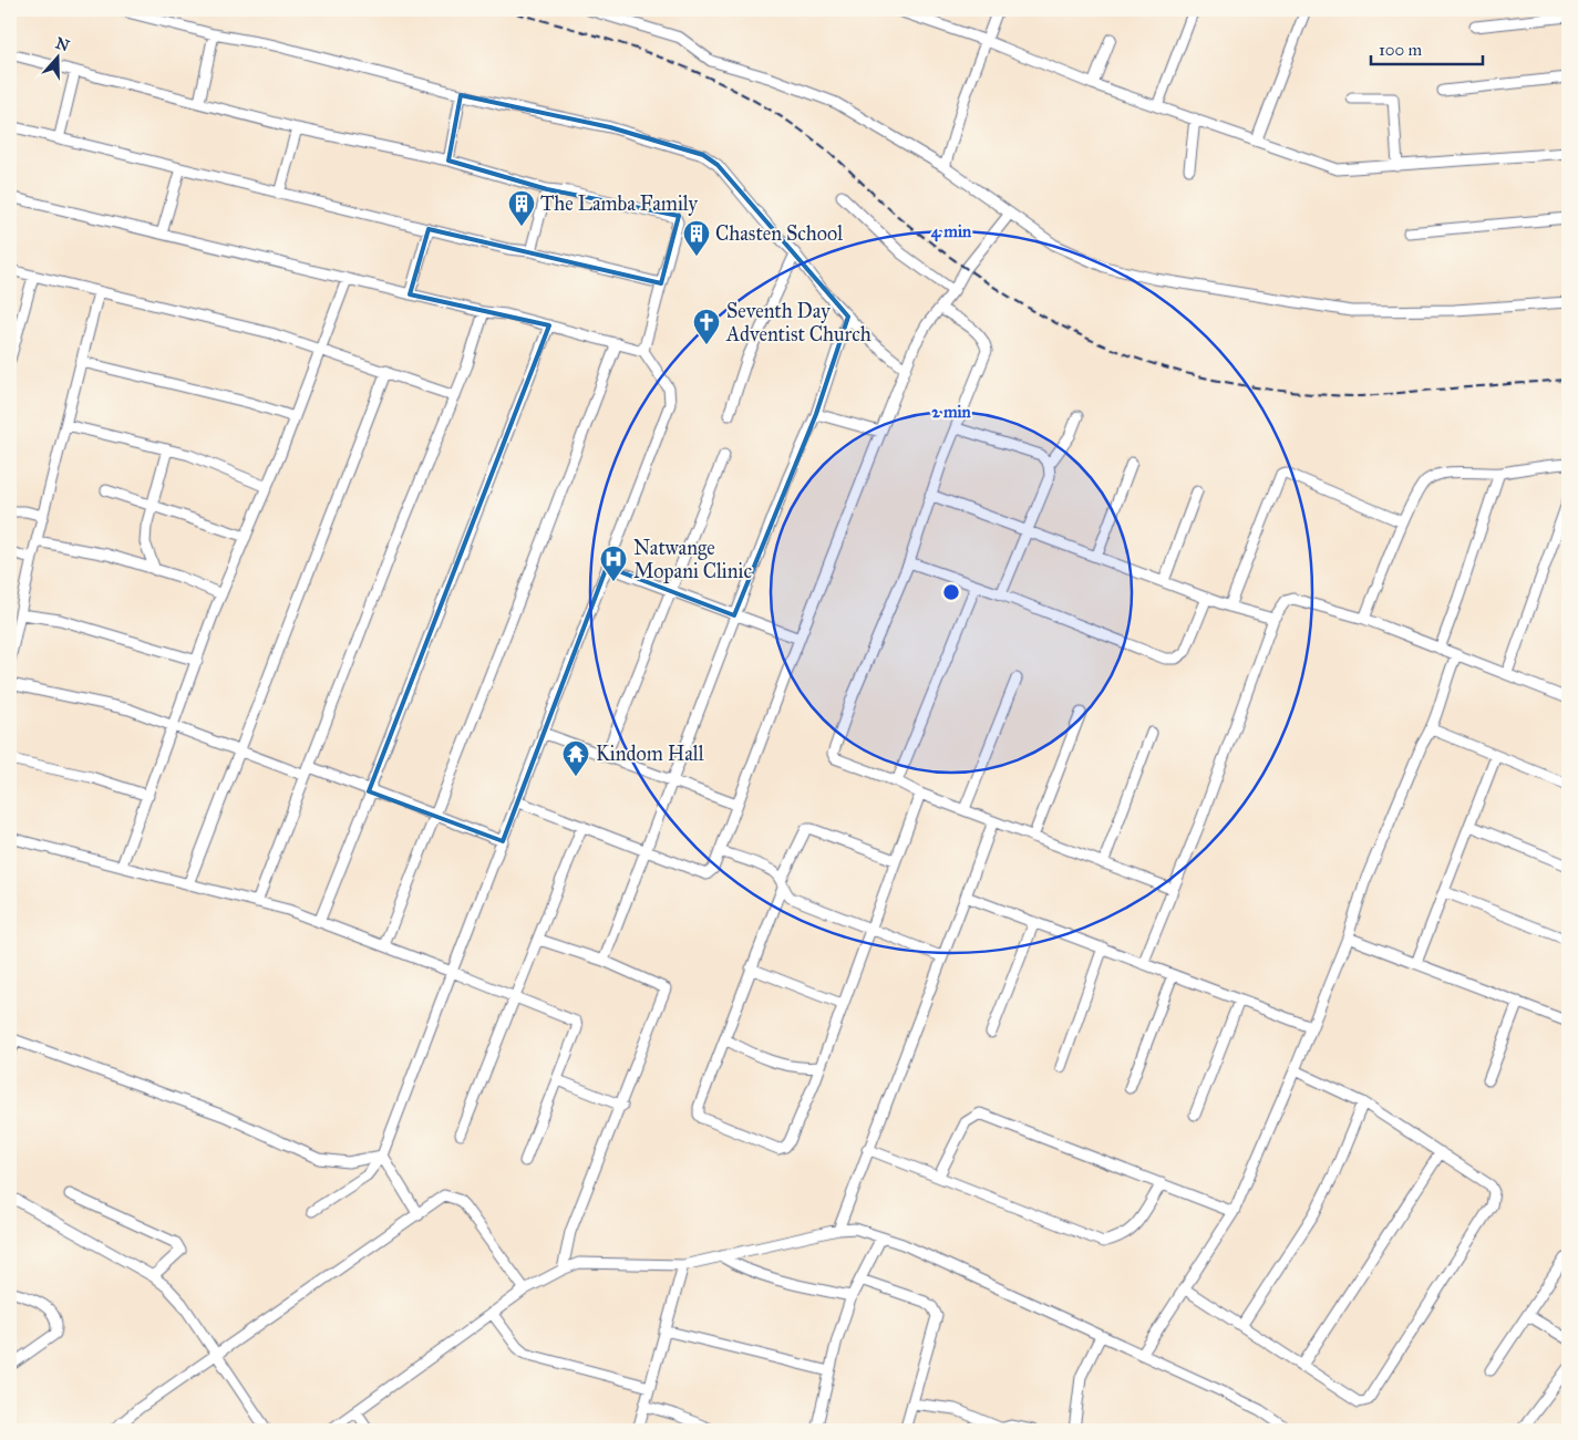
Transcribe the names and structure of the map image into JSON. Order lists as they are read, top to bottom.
{
  "places": {
    "building": ["The Lamba Family", "Chasten School"],
    "church": ["Seventh Day Adventist Church"],
    "hospital": ["Natwange Mopani Clinic"],
    "temple": ["Kindom Hall"]
  },
  "scale_bar": "100 m",
  "north": "top",
  "rings": ["4 min", "2 min"]
}
